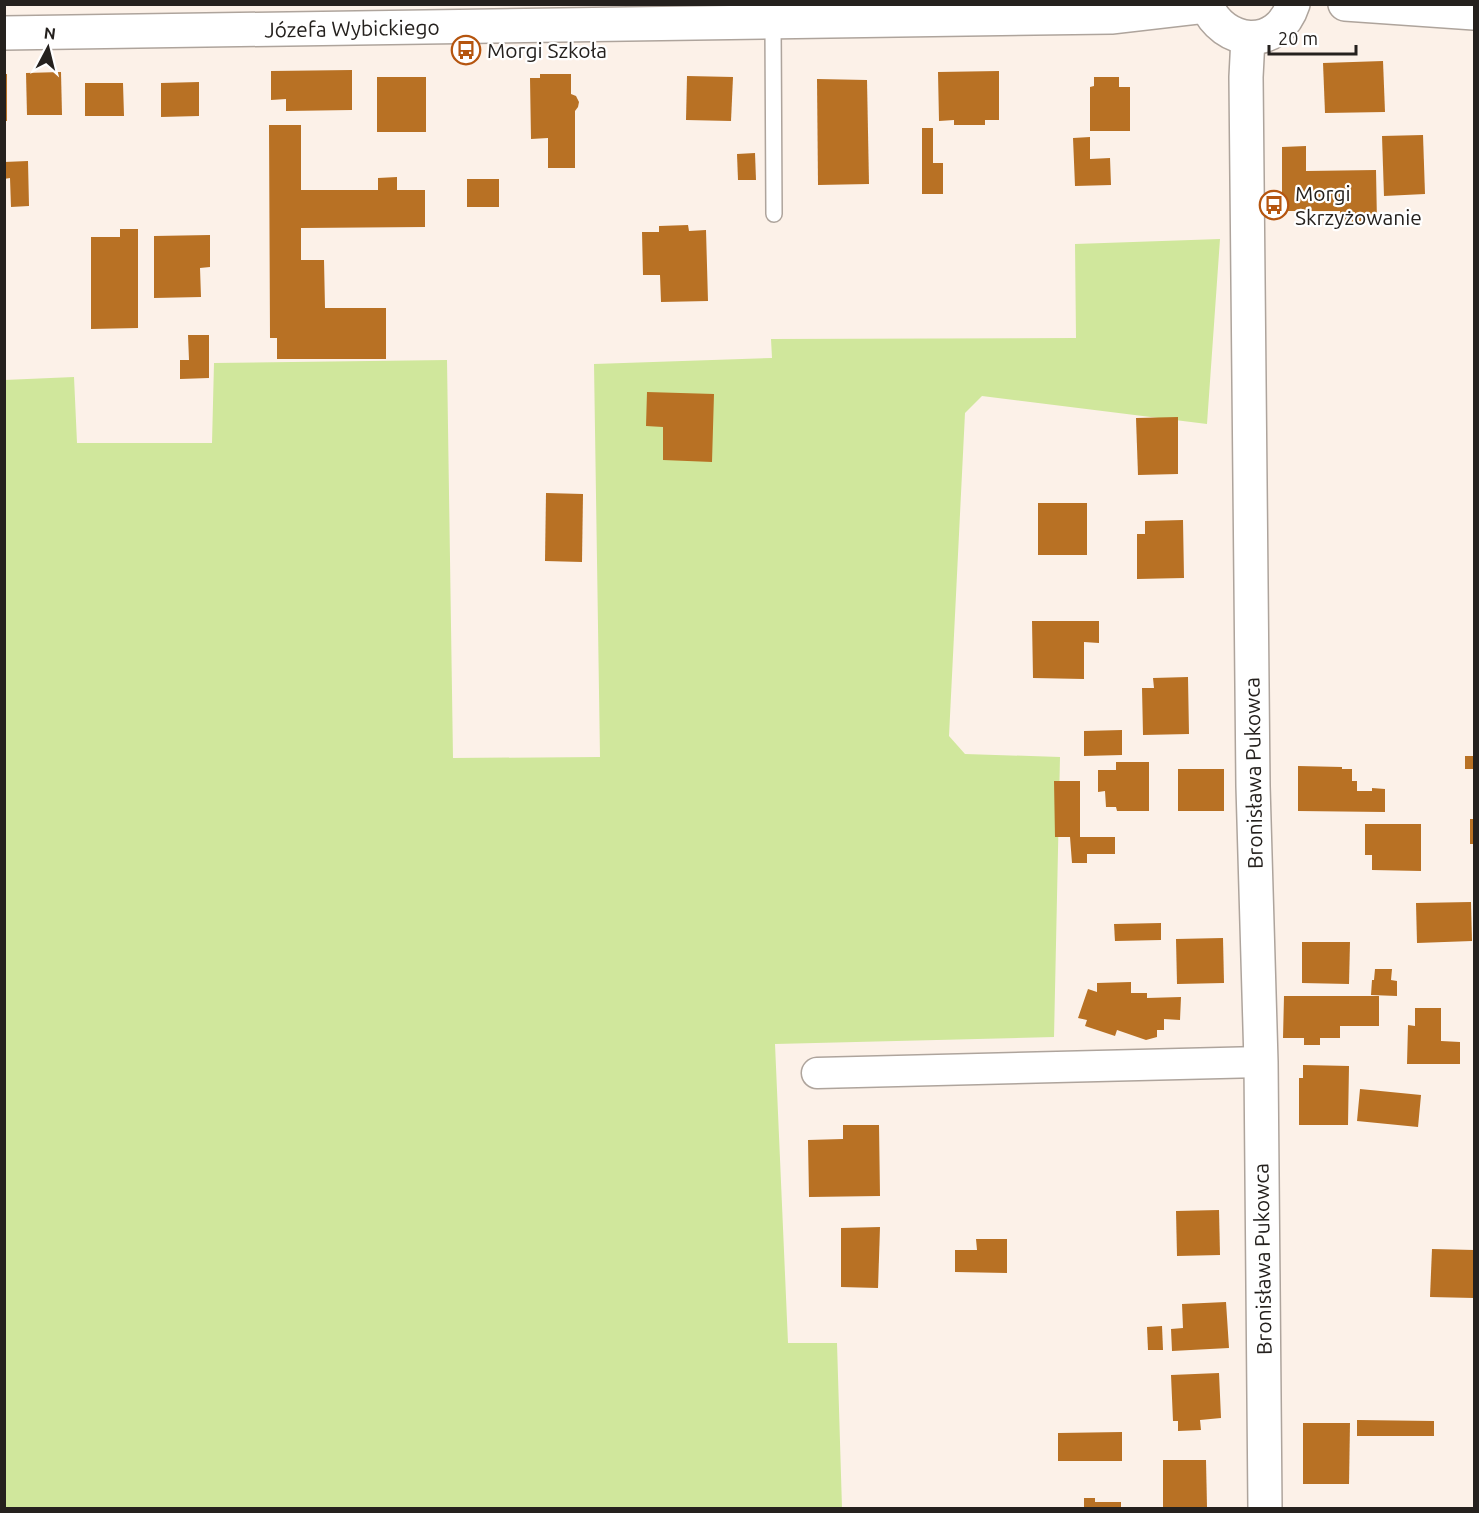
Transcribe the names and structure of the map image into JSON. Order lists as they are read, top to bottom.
{
  "streets": {
    "street": ["Józefa Wybickiego", "Bronisława Pukowca"]
  },
  "places": {
    "bus stop": ["Morgi Szkoła", "Morgi Skrzyżowanie"]
  },
  "scale_bar": "20 m",
  "north": "top"
}
